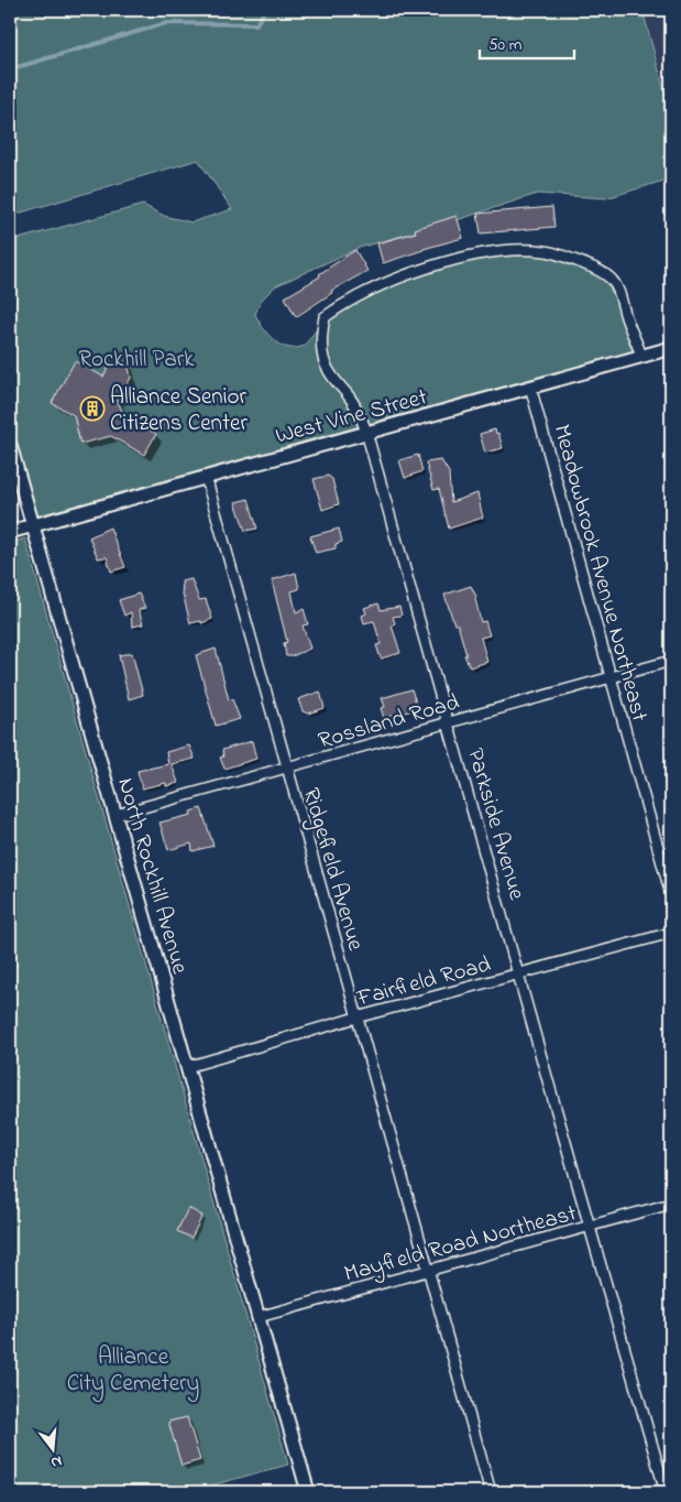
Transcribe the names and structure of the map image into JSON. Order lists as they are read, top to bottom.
{
  "streets": {
    "street": [
      "West Vine Street",
      "Meadowbrook Avenue Northeast",
      "Rossland Road",
      "Parkside Avenue",
      "Ridgefield Avenue",
      "North Rockhill Avenue",
      "Fairfield Road",
      "Mayfield Road Northeast"
    ]
  },
  "crossings": [
    ["West Vine Street", "Meadowbrook Avenue Northeast"],
    ["West Vine Street", "Parkside Avenue"],
    ["West Vine Street", "Ridgefield Avenue"],
    ["West Vine Street", "North Rockhill Avenue"],
    ["Meadowbrook Avenue Northeast", "Rossland Road"],
    ["Rossland Road", "Parkside Avenue"],
    ["Rossland Road", "Ridgefield Avenue"],
    ["Rossland Road", "North Rockhill Avenue"],
    ["Parkside Avenue", "Fairfield Road"],
    ["Parkside Avenue", "Mayfield Road Northeast"],
    ["Ridgefield Avenue", "Fairfield Road"],
    ["Ridgefield Avenue", "Mayfield Road Northeast"],
    ["North Rockhill Avenue", "Fairfield Road"],
    ["North Rockhill Avenue", "Mayfield Road Northeast"]
  ],
  "parks": ["Rockhill Park", "Alliance City Cemetery"],
  "places": {
    "building": ["Alliance Senior Citizens Center"]
  },
  "scale_bar": "50 m",
  "north": "bottom"
}
